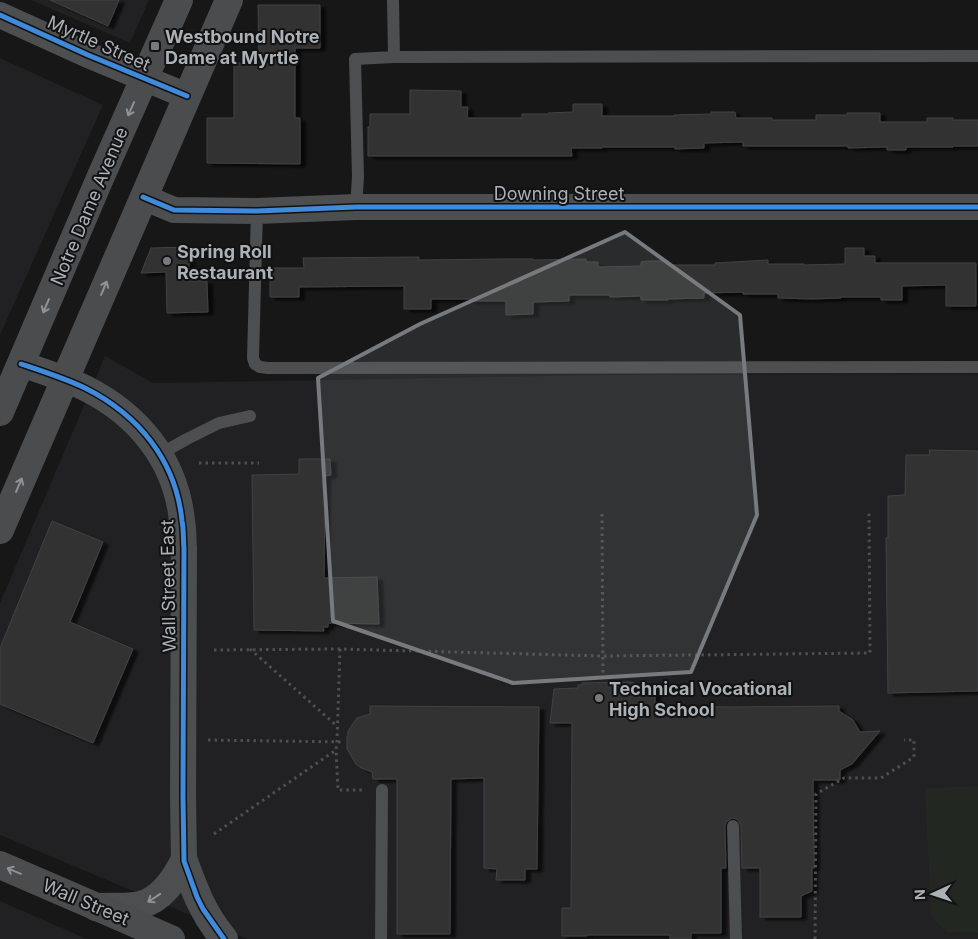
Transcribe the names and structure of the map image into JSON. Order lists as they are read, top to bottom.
{
  "streets": {
    "main road": ["Notre Dame Avenue", "Wall Street"],
    "street": ["Myrtle Street", "Downing Street", "Wall Street East"]
  },
  "crossings": [
    ["Myrtle Street", "Notre Dame Avenue"],
    ["Notre Dame Avenue", "Wall Street East"]
  ],
  "one_way": ["Wall Street"],
  "places": {
    "transit": ["Westbound Notre Dame at Myrtle"],
    "other": ["Spring Roll Restaurant", "Technical Vocational High School"]
  },
  "north": "left"
}
